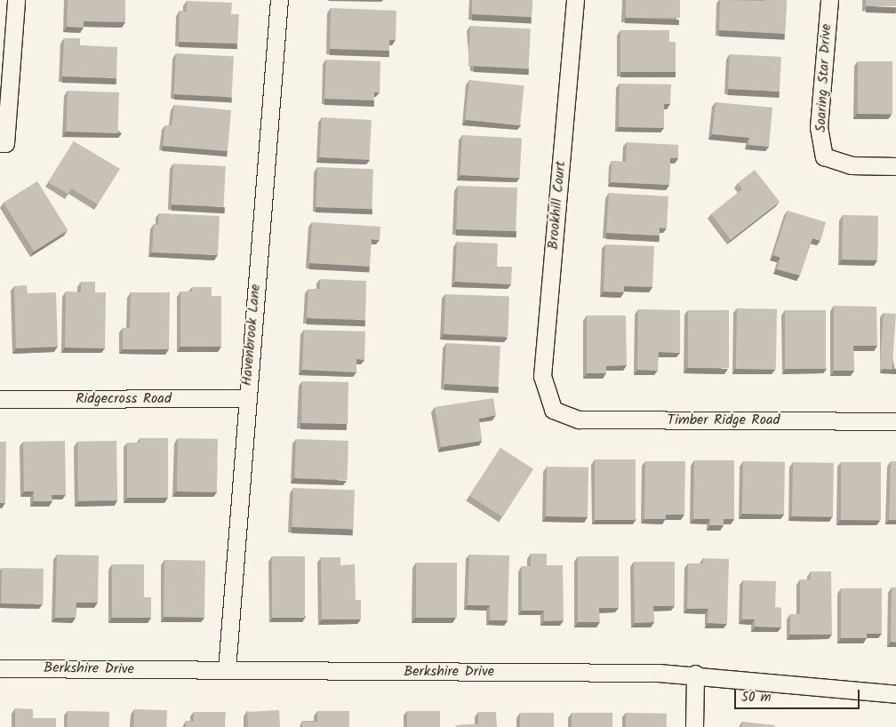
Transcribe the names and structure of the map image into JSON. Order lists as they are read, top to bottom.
{
  "streets": {
    "street": [
      "Soaring Star Drive",
      "Brookhill Court",
      "Havenbrook Lane",
      "Ridgecross Road",
      "Timber Ridge Road",
      "Berkshire Drive"
    ]
  },
  "crossings": [
    ["Brookhill Court", "Timber Ridge Road"],
    ["Havenbrook Lane", "Ridgecross Road"],
    ["Havenbrook Lane", "Berkshire Drive"]
  ],
  "scale_bar": "50 m"
}
